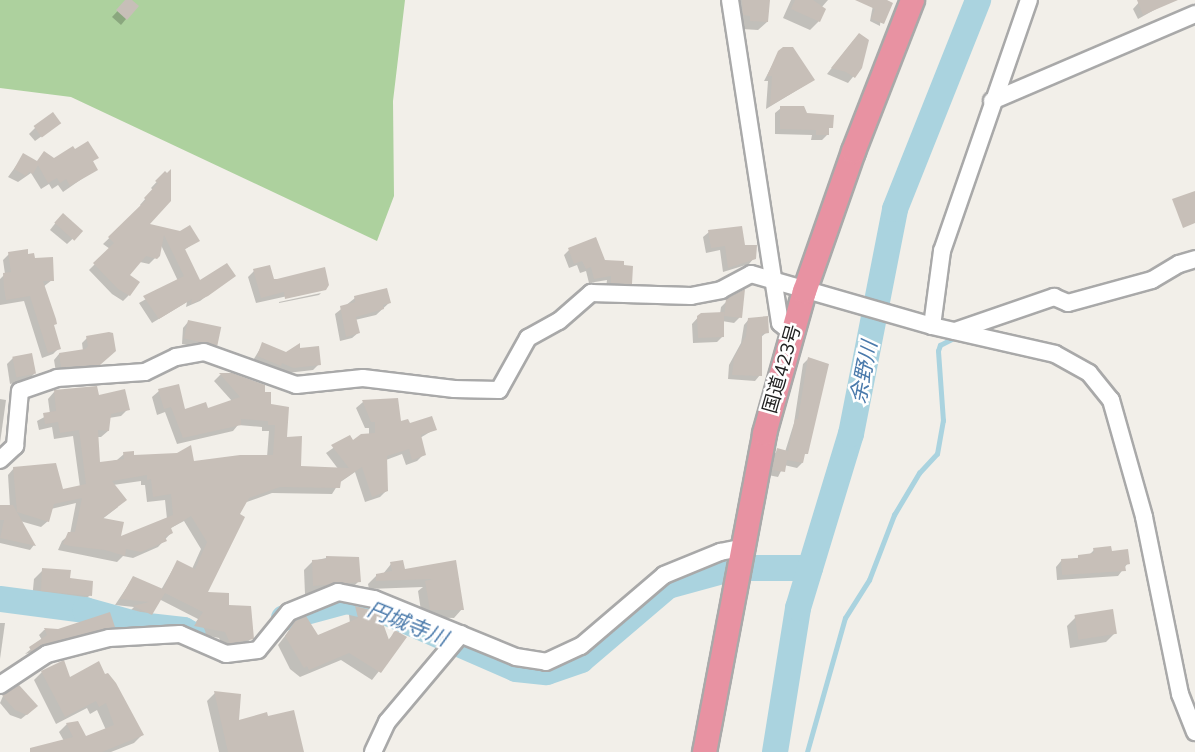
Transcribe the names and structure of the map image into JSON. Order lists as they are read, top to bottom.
{
  "streets": {
    "highway": ["国道423号"]
  },
  "water": ["余野川", "円城寺川"]
}
